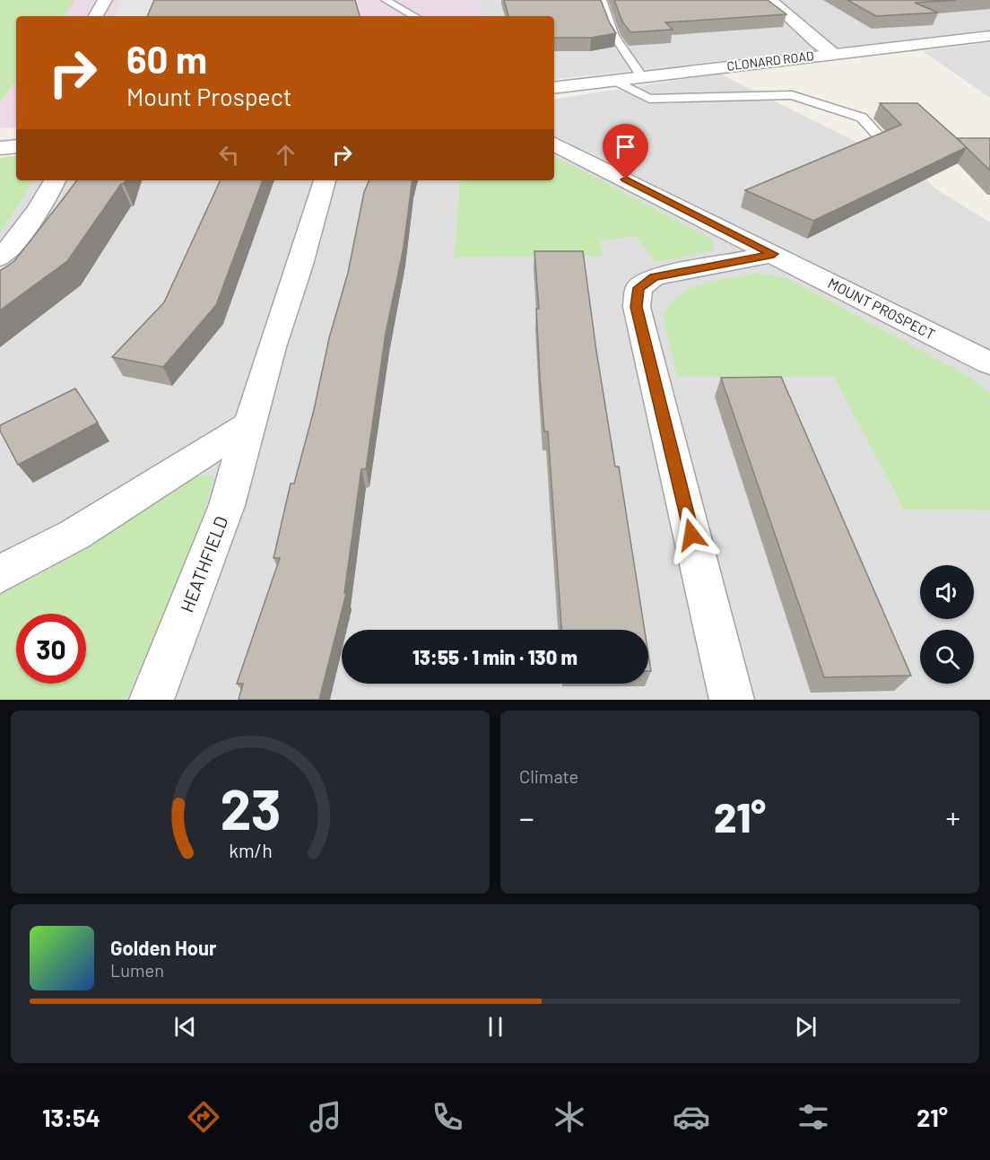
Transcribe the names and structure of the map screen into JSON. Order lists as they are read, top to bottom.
{
  "streets": {
    "street": ["CLONARD ROAD", "MOUNT PROSPECT", "HEATHFIELD"]
  },
  "page": {
    "turn": ["60 m", "Mount Prospect"],
    "limit": "30",
    "trip": "13:55 · 1 min · 130 m",
    "tile": "Climate",
    "heat": ["−", "21°", "+"],
    "song": ["Golden Hour", "Lumen"],
    "tabs": ["13:54", "21°"],
    "gauge": ["23", "km/h"]
  }
}
